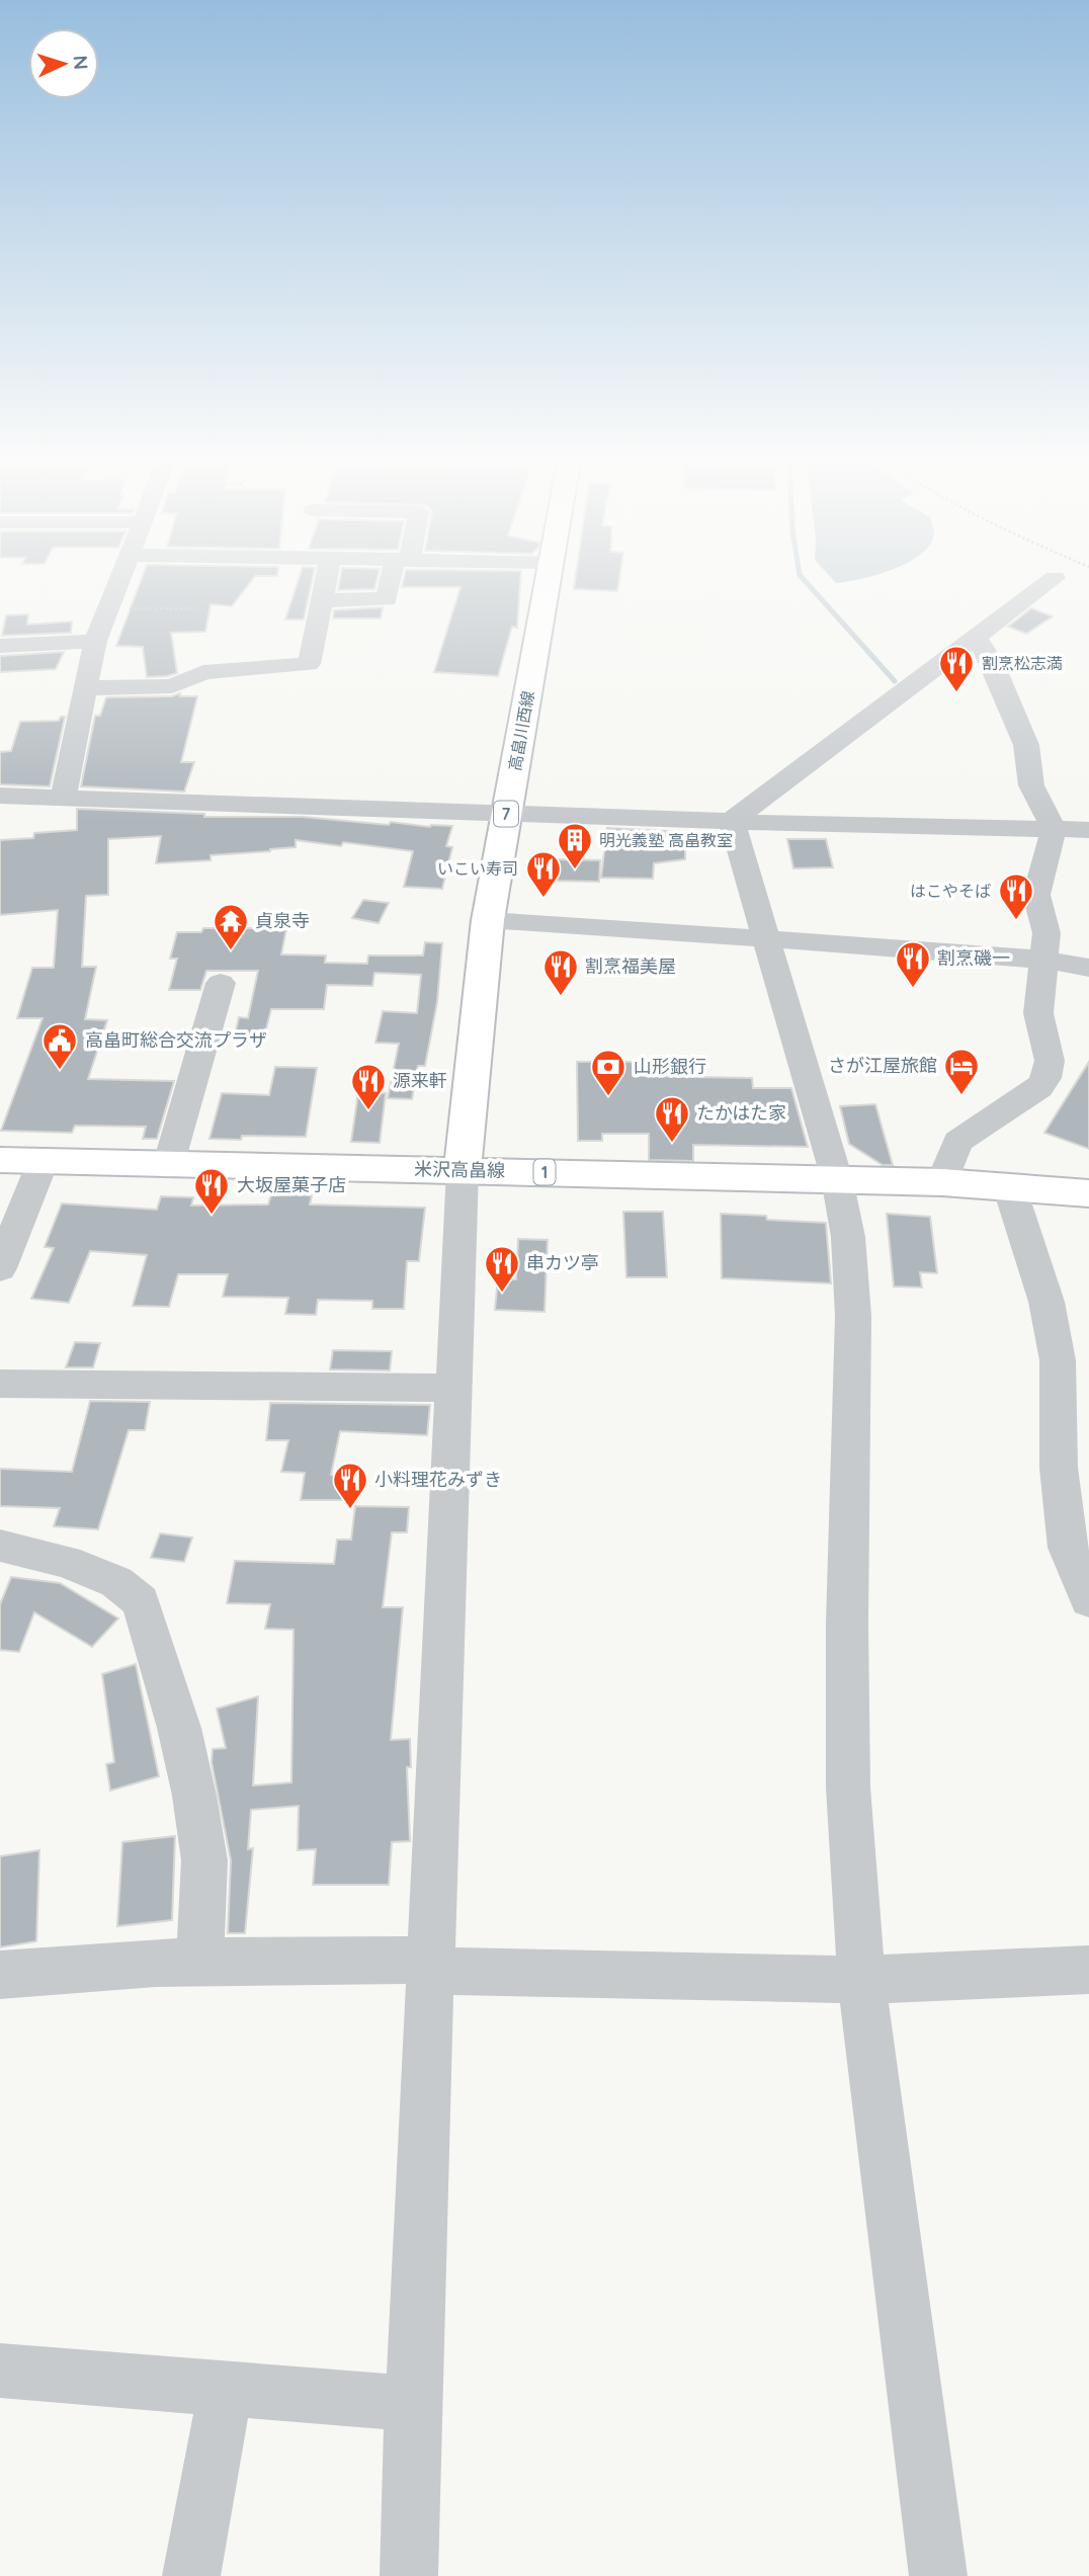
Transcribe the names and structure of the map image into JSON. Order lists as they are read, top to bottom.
{
  "streets": {
    "main road": [
      "高畠川西線",
      "7",
      "米沢高畠線",
      "1"
    ]
  },
  "crossings": [
    ["高畠川西線", "米沢高畠線"]
  ],
  "places": {
    "restaurant": [
      "割烹松志満",
      "いこい寿司",
      "はこやそば",
      "割烹磯一",
      "割烹福美屋",
      "源来軒",
      "たかはた家",
      "大坂屋菓子店",
      "串カツ亭",
      "小料理花みずき"
    ],
    "building": ["明光義塾 高畠教室"],
    "temple": ["貞泉寺"],
    "public building": ["高畠町総合交流プラザ"],
    "hotel": ["さが江屋旅館"],
    "bank": ["山形銀行"]
  },
  "north": "right"
}
